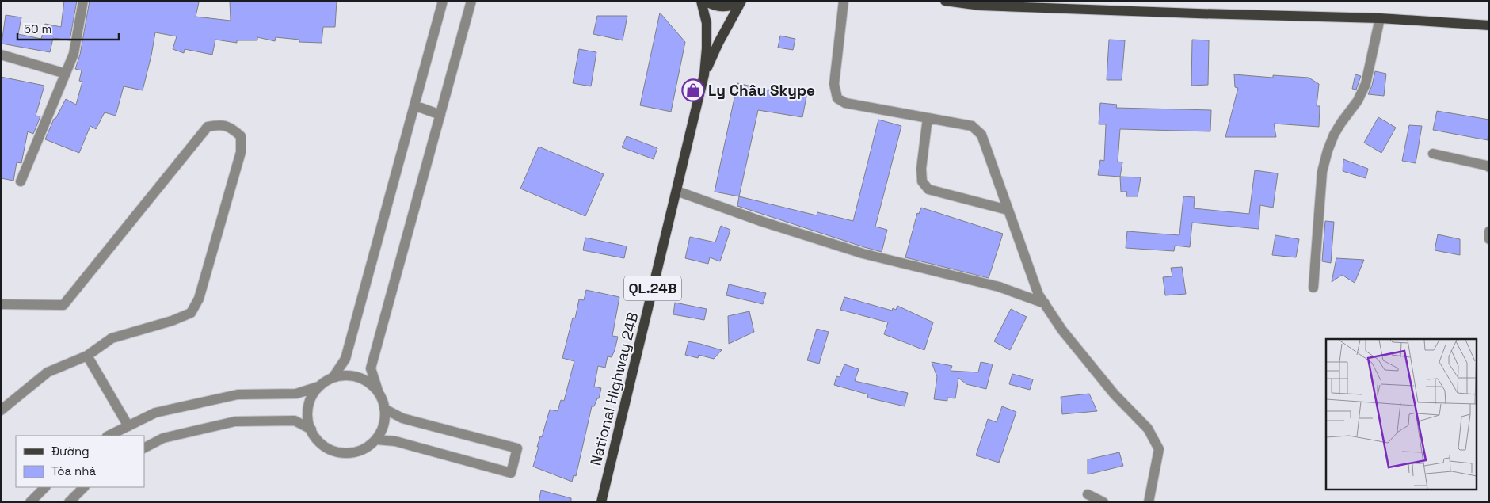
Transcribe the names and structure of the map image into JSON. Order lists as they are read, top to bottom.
{
  "streets": {
    "main road": ["QL.24B", "National Highway 24B"]
  },
  "places": {
    "shop": ["Ly Châu Skype"]
  },
  "legend": ["Đường", "Tòa nhà"],
  "scale_bar": "50 m"
}
